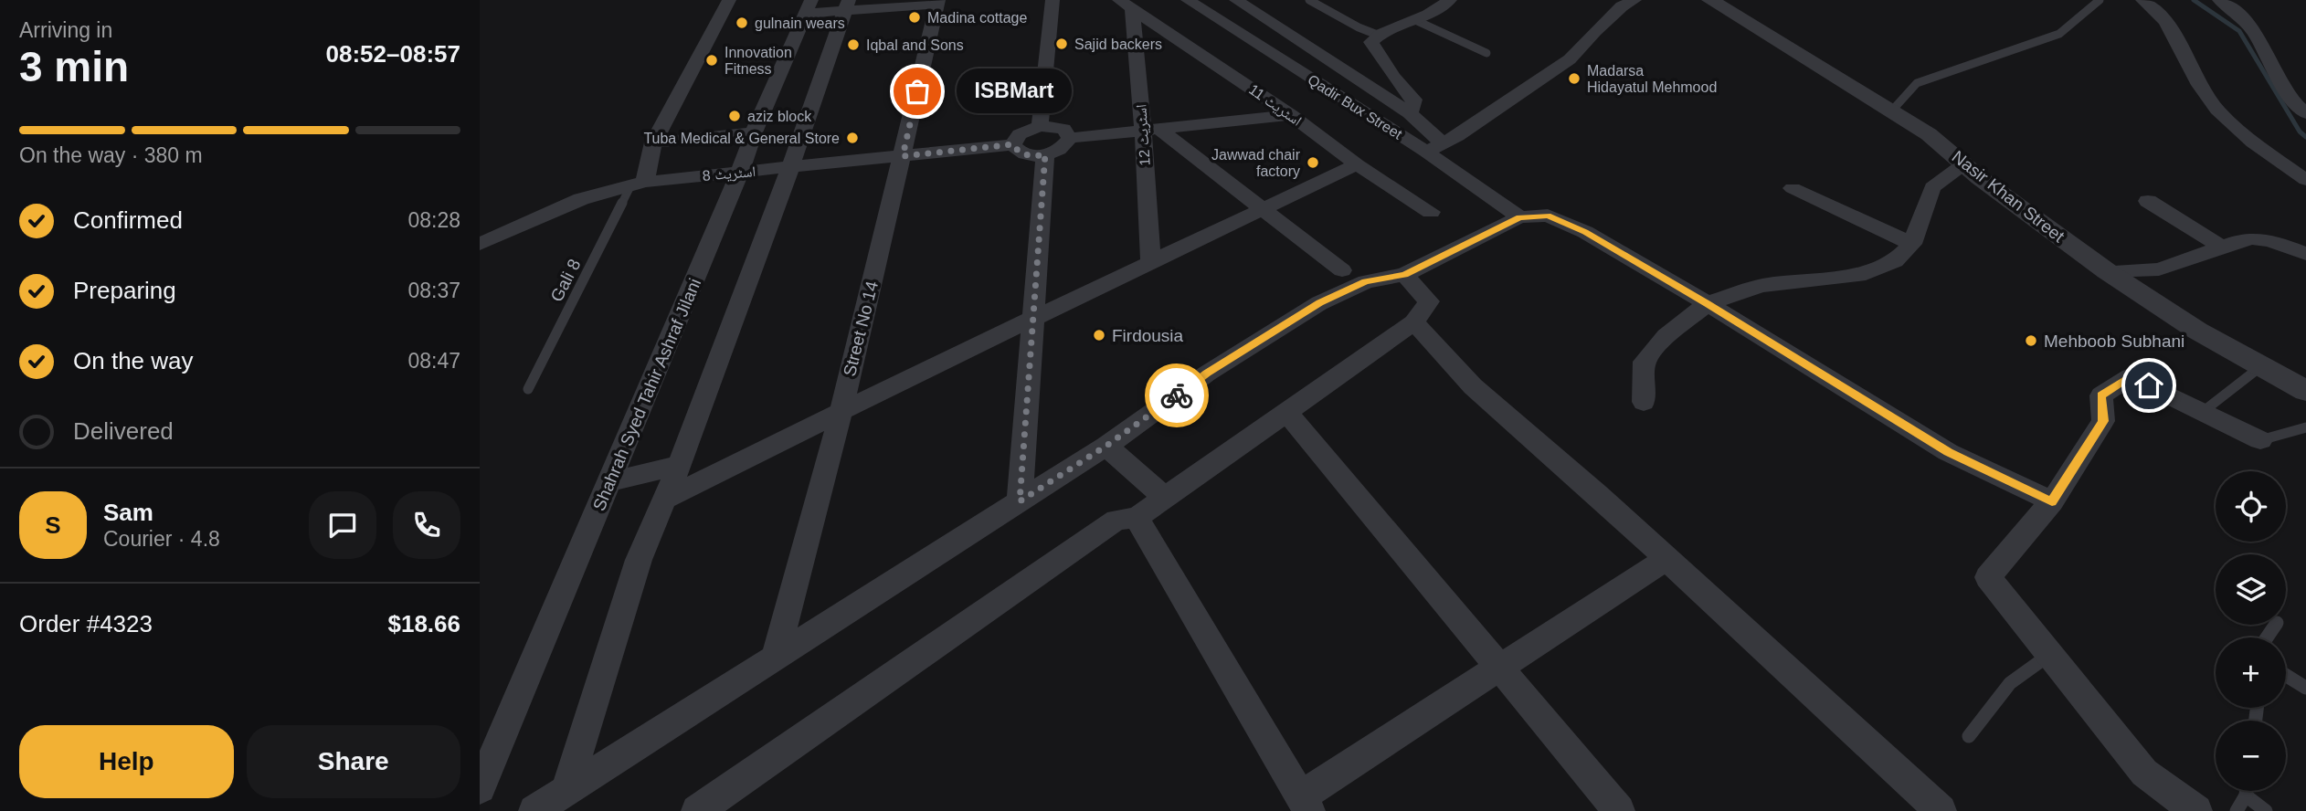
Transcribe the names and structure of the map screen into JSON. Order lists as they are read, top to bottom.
{
  "streets": {
    "street": [
      "اسٹریٹ 11",
      "Qadir Bux Street",
      "اسٹریٹ 12",
      "اسٹریٹ 8",
      "Nasir Khan Street",
      "Street No 14",
      "Shahrah Syed Tahir Ashraf Jilani"
    ],
    "lane": ["Gali 8"]
  },
  "crossings": [
    ["اسٹریٹ 11", "اسٹریٹ 12"],
    ["اسٹریٹ 8", "Gali 8"],
    ["اسٹریٹ 8", "Street No 14"],
    ["اسٹریٹ 8", "Shahrah Syed Tahir Ashraf Jilani"]
  ],
  "places": [
    "Madina cottage",
    "gulnain wears",
    "Sajid backers",
    "Iqbal and Sons",
    "Innovation Fitness",
    "Madarsa Hidayatul Mehmood",
    "ISBMart",
    "aziz block",
    "Tuba Medical & General Store",
    "Jawwad chair factory",
    "Firdousia",
    "Mehboob Subhani"
  ],
  "page": {
    "heading": ["3 min", "Arriving in", "08:52–08:57"],
    "panel": [
      "Sam",
      "Courier · 4.8",
      "Order #4323",
      "$18.66"
    ],
    "bubble": "ISBMart",
    "bar": "On the way · 380 m",
    "list": [
      ["Confirmed", "08:28"],
      ["Preparing", "08:37"],
      ["On the way", "08:47"],
      "Delivered"
    ],
    "map_buttons": ["+", "−"],
    "round": "S",
    "buttons": ["Help", "Share"]
  }
}
